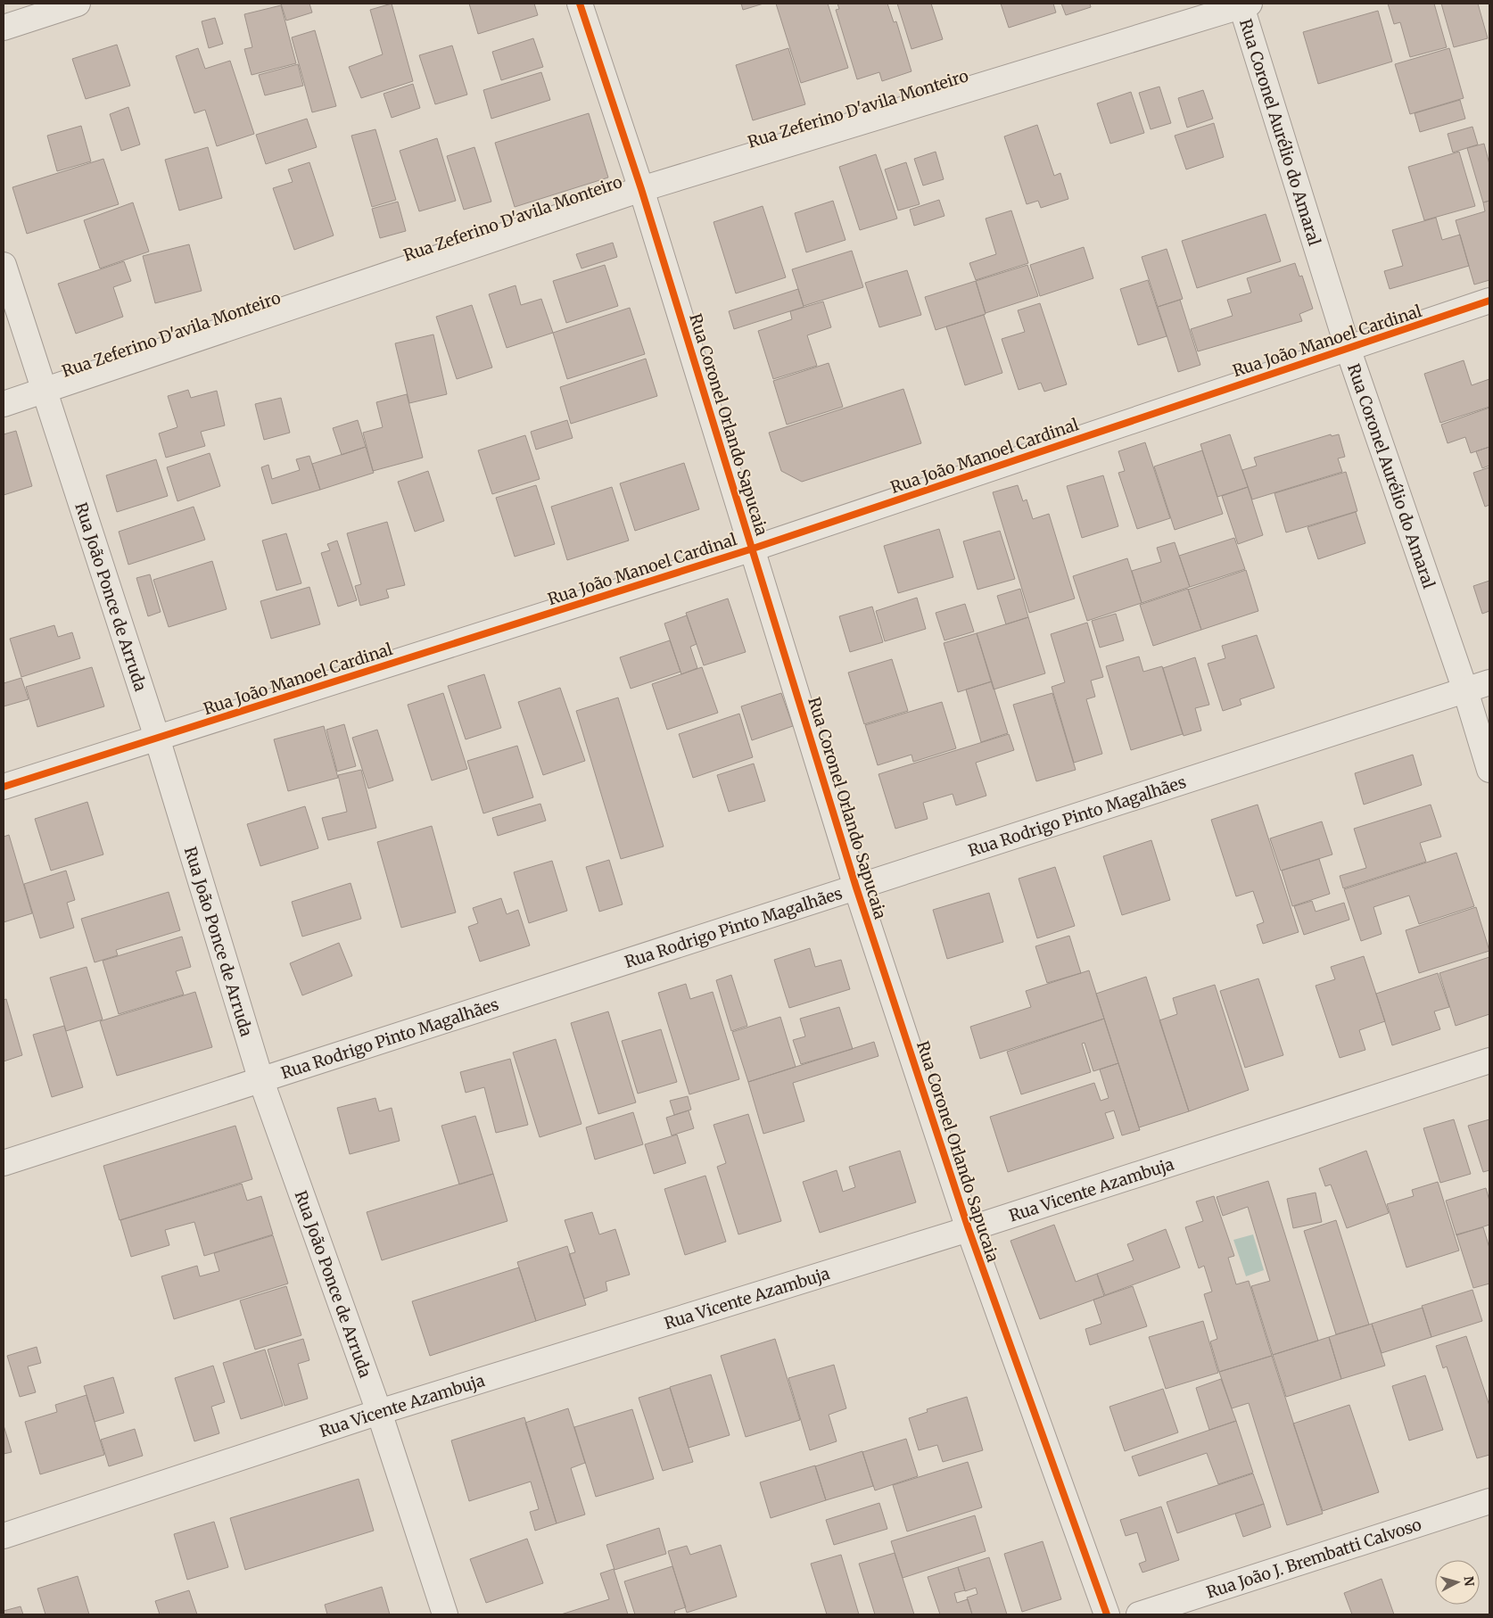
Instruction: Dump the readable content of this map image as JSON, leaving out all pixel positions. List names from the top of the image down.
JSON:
{
  "streets": {
    "street": [
      "Rua Zeferino D'avila Monteiro",
      "Rua Coronel Aurélio do Amaral",
      "Rua João Manoel Cardinal",
      "Rua Coronel Orlando Sapucaia",
      "Rua João Ponce de Arruda",
      "Rua Rodrigo Pinto Magalhães",
      "Rua Vicente Azambuja",
      "Rua João J. Brembatti Calvoso"
    ]
  },
  "crossings": [
    ["Rua Zeferino D'avila Monteiro", "Rua Coronel Aurélio do Amaral"],
    ["Rua Zeferino D'avila Monteiro", "Rua Coronel Orlando Sapucaia"],
    ["Rua Zeferino D'avila Monteiro", "Rua João Ponce de Arruda"],
    ["Rua Coronel Aurélio do Amaral", "Rua João Manoel Cardinal"],
    ["Rua Coronel Aurélio do Amaral", "Rua Rodrigo Pinto Magalhães"],
    ["Rua João Manoel Cardinal", "Rua Coronel Orlando Sapucaia"],
    ["Rua João Manoel Cardinal", "Rua João Ponce de Arruda"],
    ["Rua Coronel Orlando Sapucaia", "Rua Rodrigo Pinto Magalhães"],
    ["Rua Coronel Orlando Sapucaia", "Rua Vicente Azambuja"],
    ["Rua João Ponce de Arruda", "Rua Rodrigo Pinto Magalhães"],
    ["Rua João Ponce de Arruda", "Rua Vicente Azambuja"]
  ],
  "north": "right"
}
